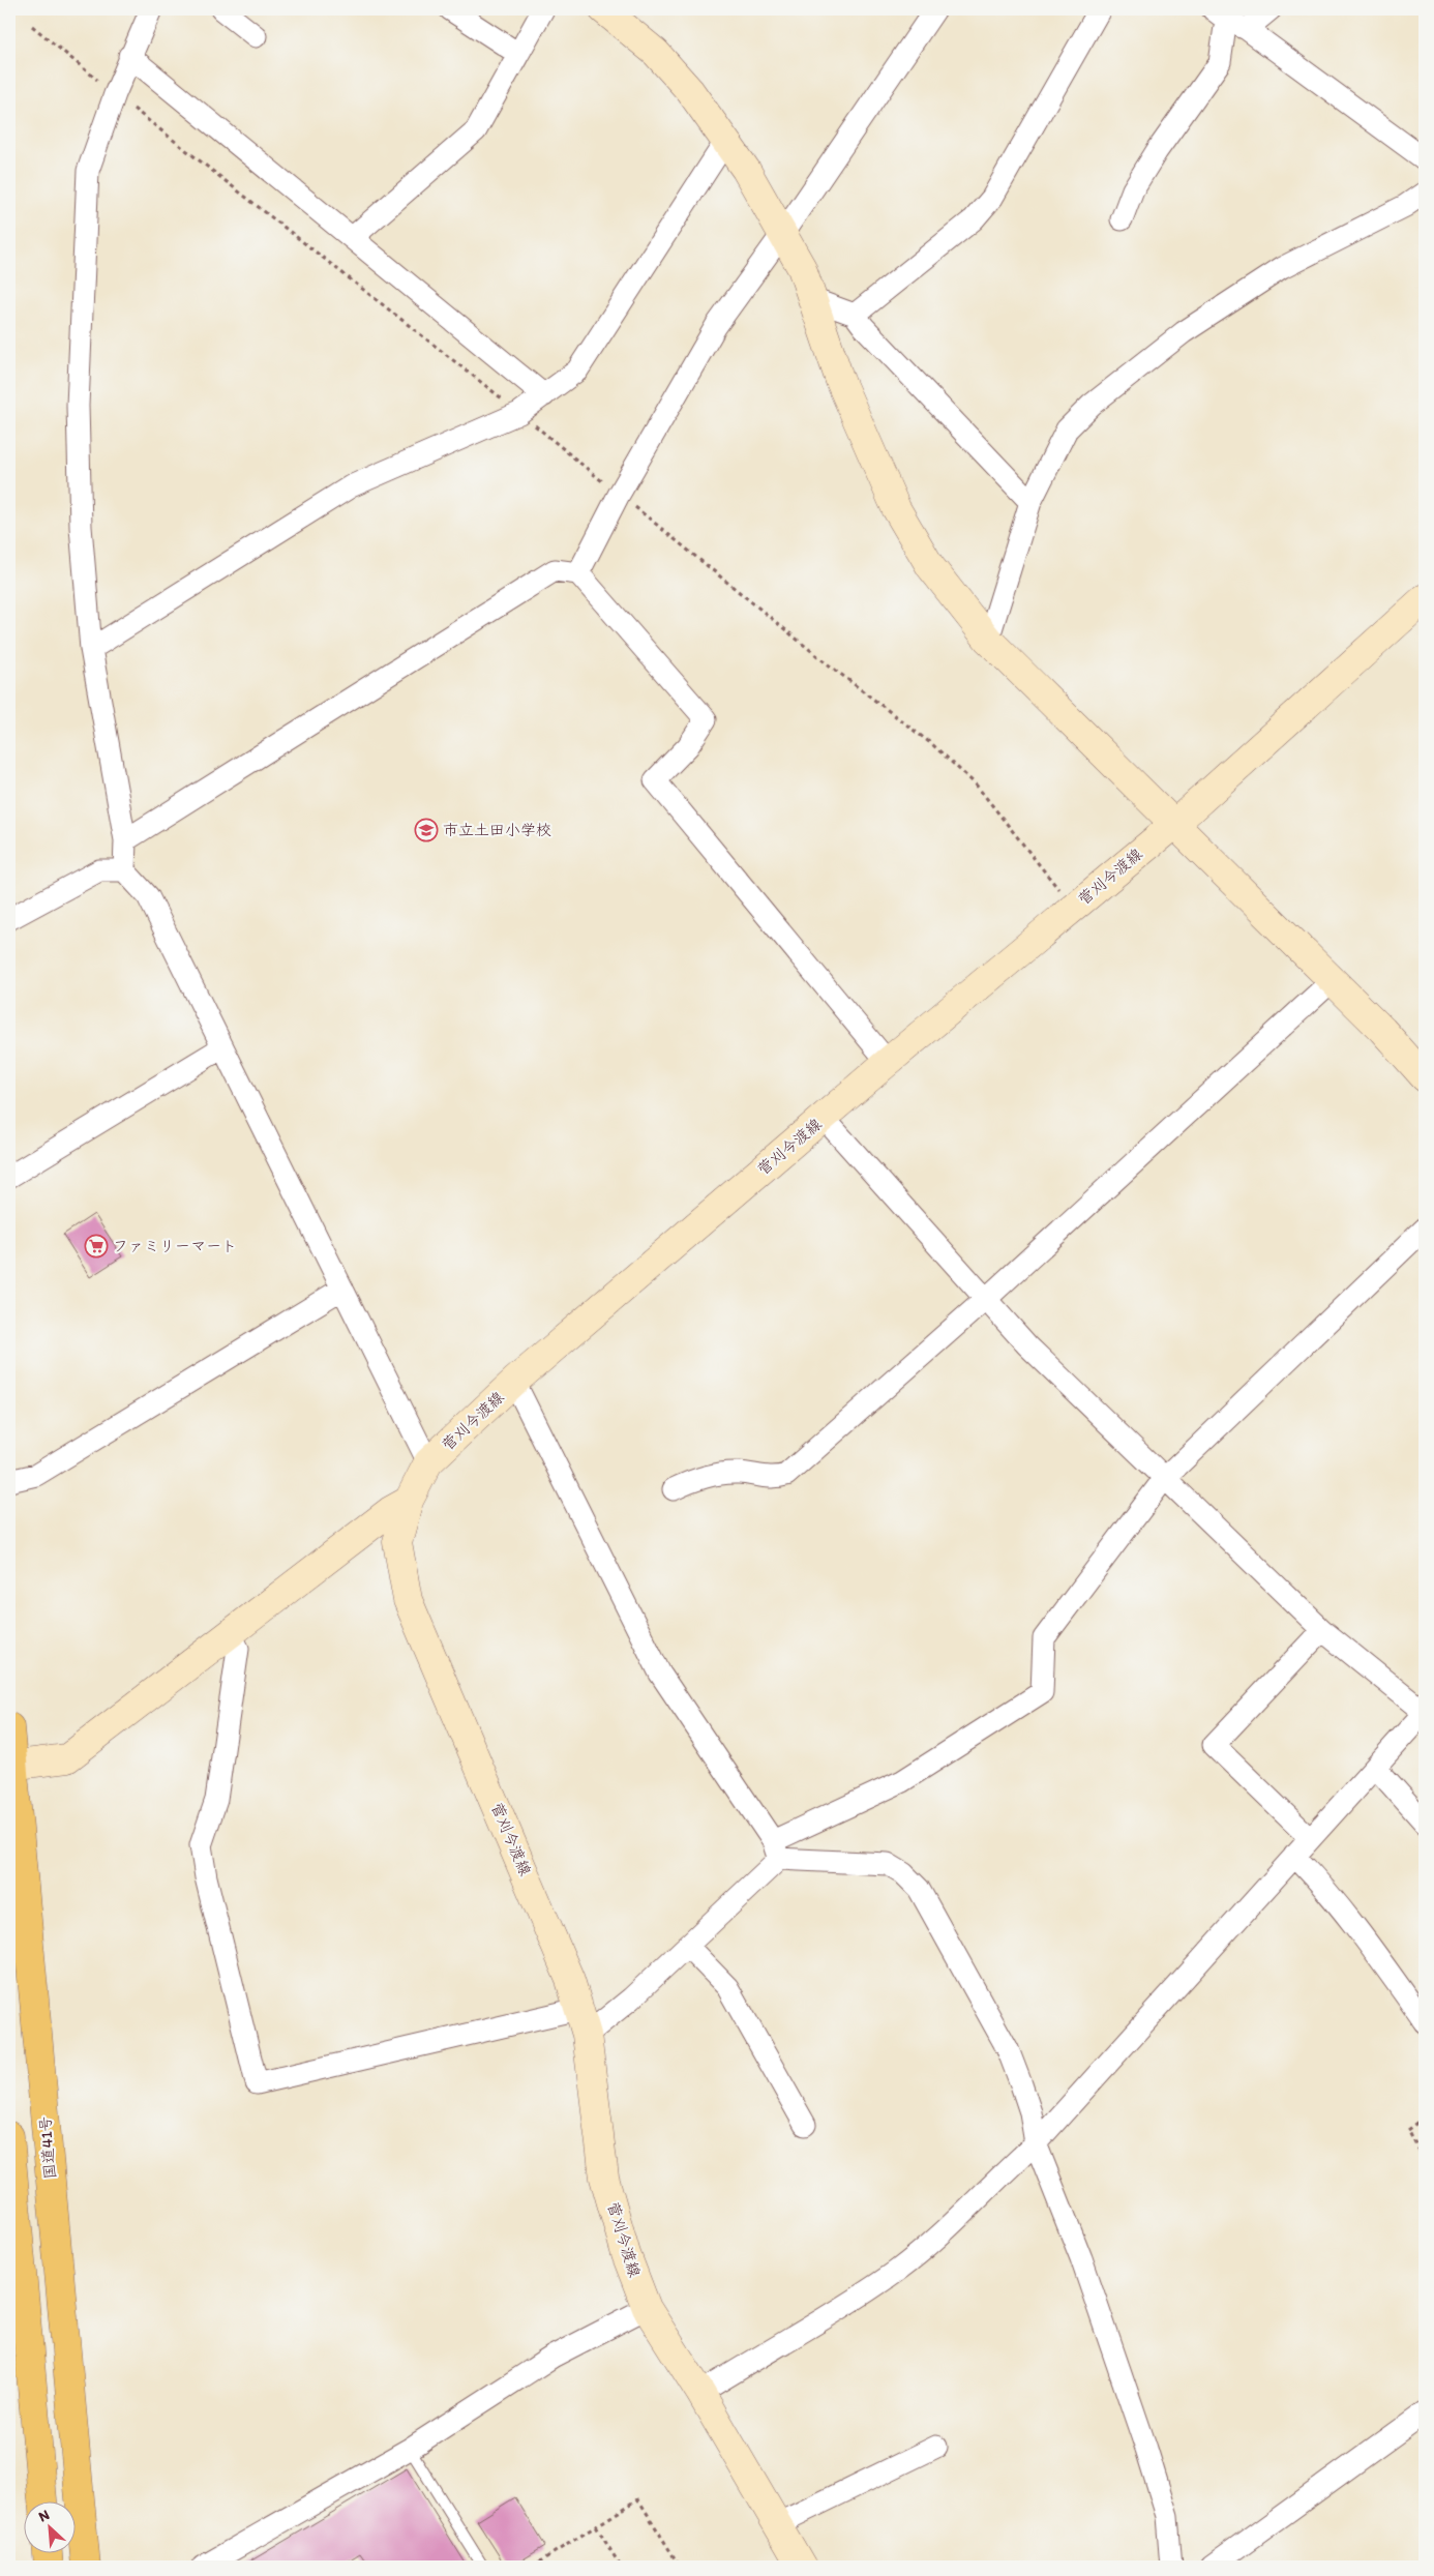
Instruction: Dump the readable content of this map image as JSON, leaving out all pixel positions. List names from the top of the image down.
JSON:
{
  "streets": {
    "highway": ["国道41号"],
    "main road": ["菅刈今渡線"]
  },
  "places": {
    "school or university": ["市立土田小学校"],
    "supermarket": ["ファミリーマート"]
  },
  "north": "top left"
}
